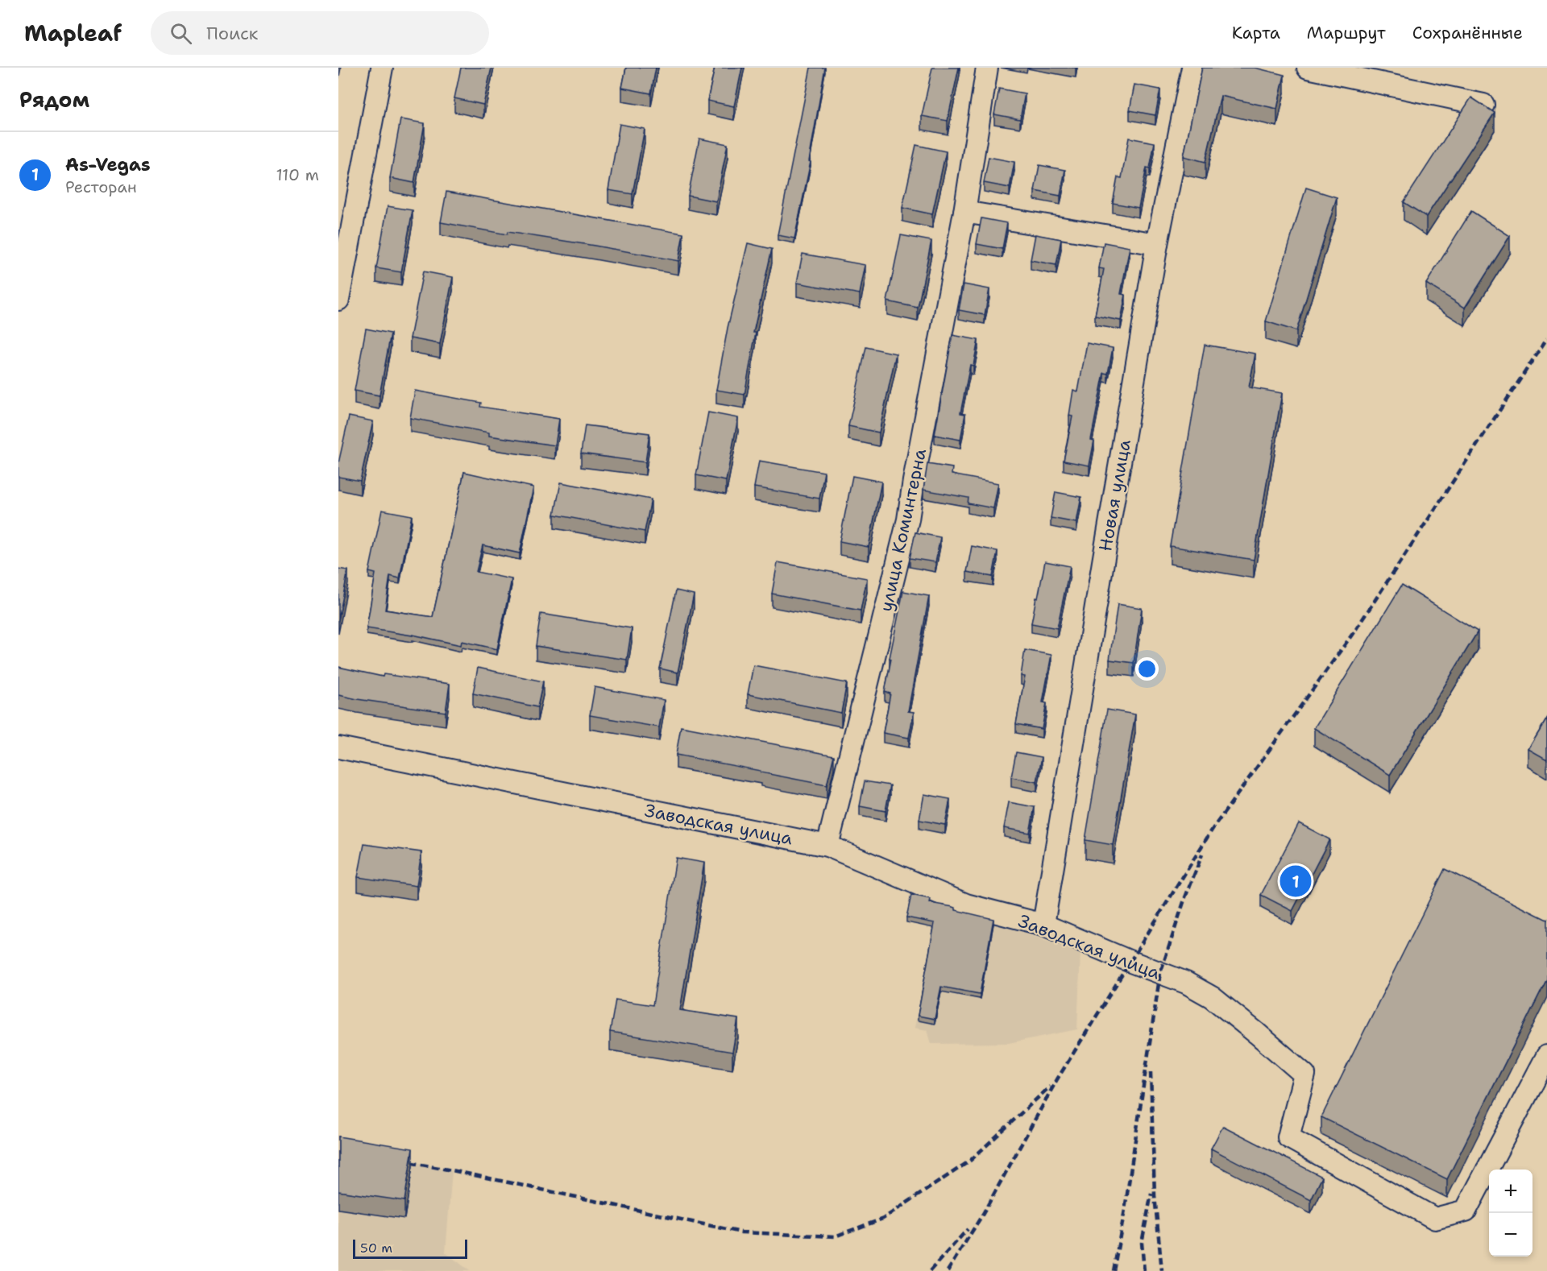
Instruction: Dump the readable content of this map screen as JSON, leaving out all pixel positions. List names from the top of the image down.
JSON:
{
  "streets": {
    "street": ["Новая улица", "улица Коминтерна", "Заводская улица"]
  },
  "crossings": [
    ["Новая улица", "Заводская улица"],
    ["улица Коминтерна", "Заводская улица"]
  ],
  "scale_bar": "50 m",
  "page": {
    "header": "Mapleaf",
    "search": "Поиск",
    "nav": ["Карта", "Маршрут", "Сохранённые"],
    "heading": "Рядом",
    "list": [
      {
        "mark": "1",
        "name": "As-Vegas",
        "note": "Ресторан",
        "value": "110 m"
      }
    ],
    "pins": "1",
    "map_buttons": ["+", "−"],
    "scale": "50 m"
  }
}
